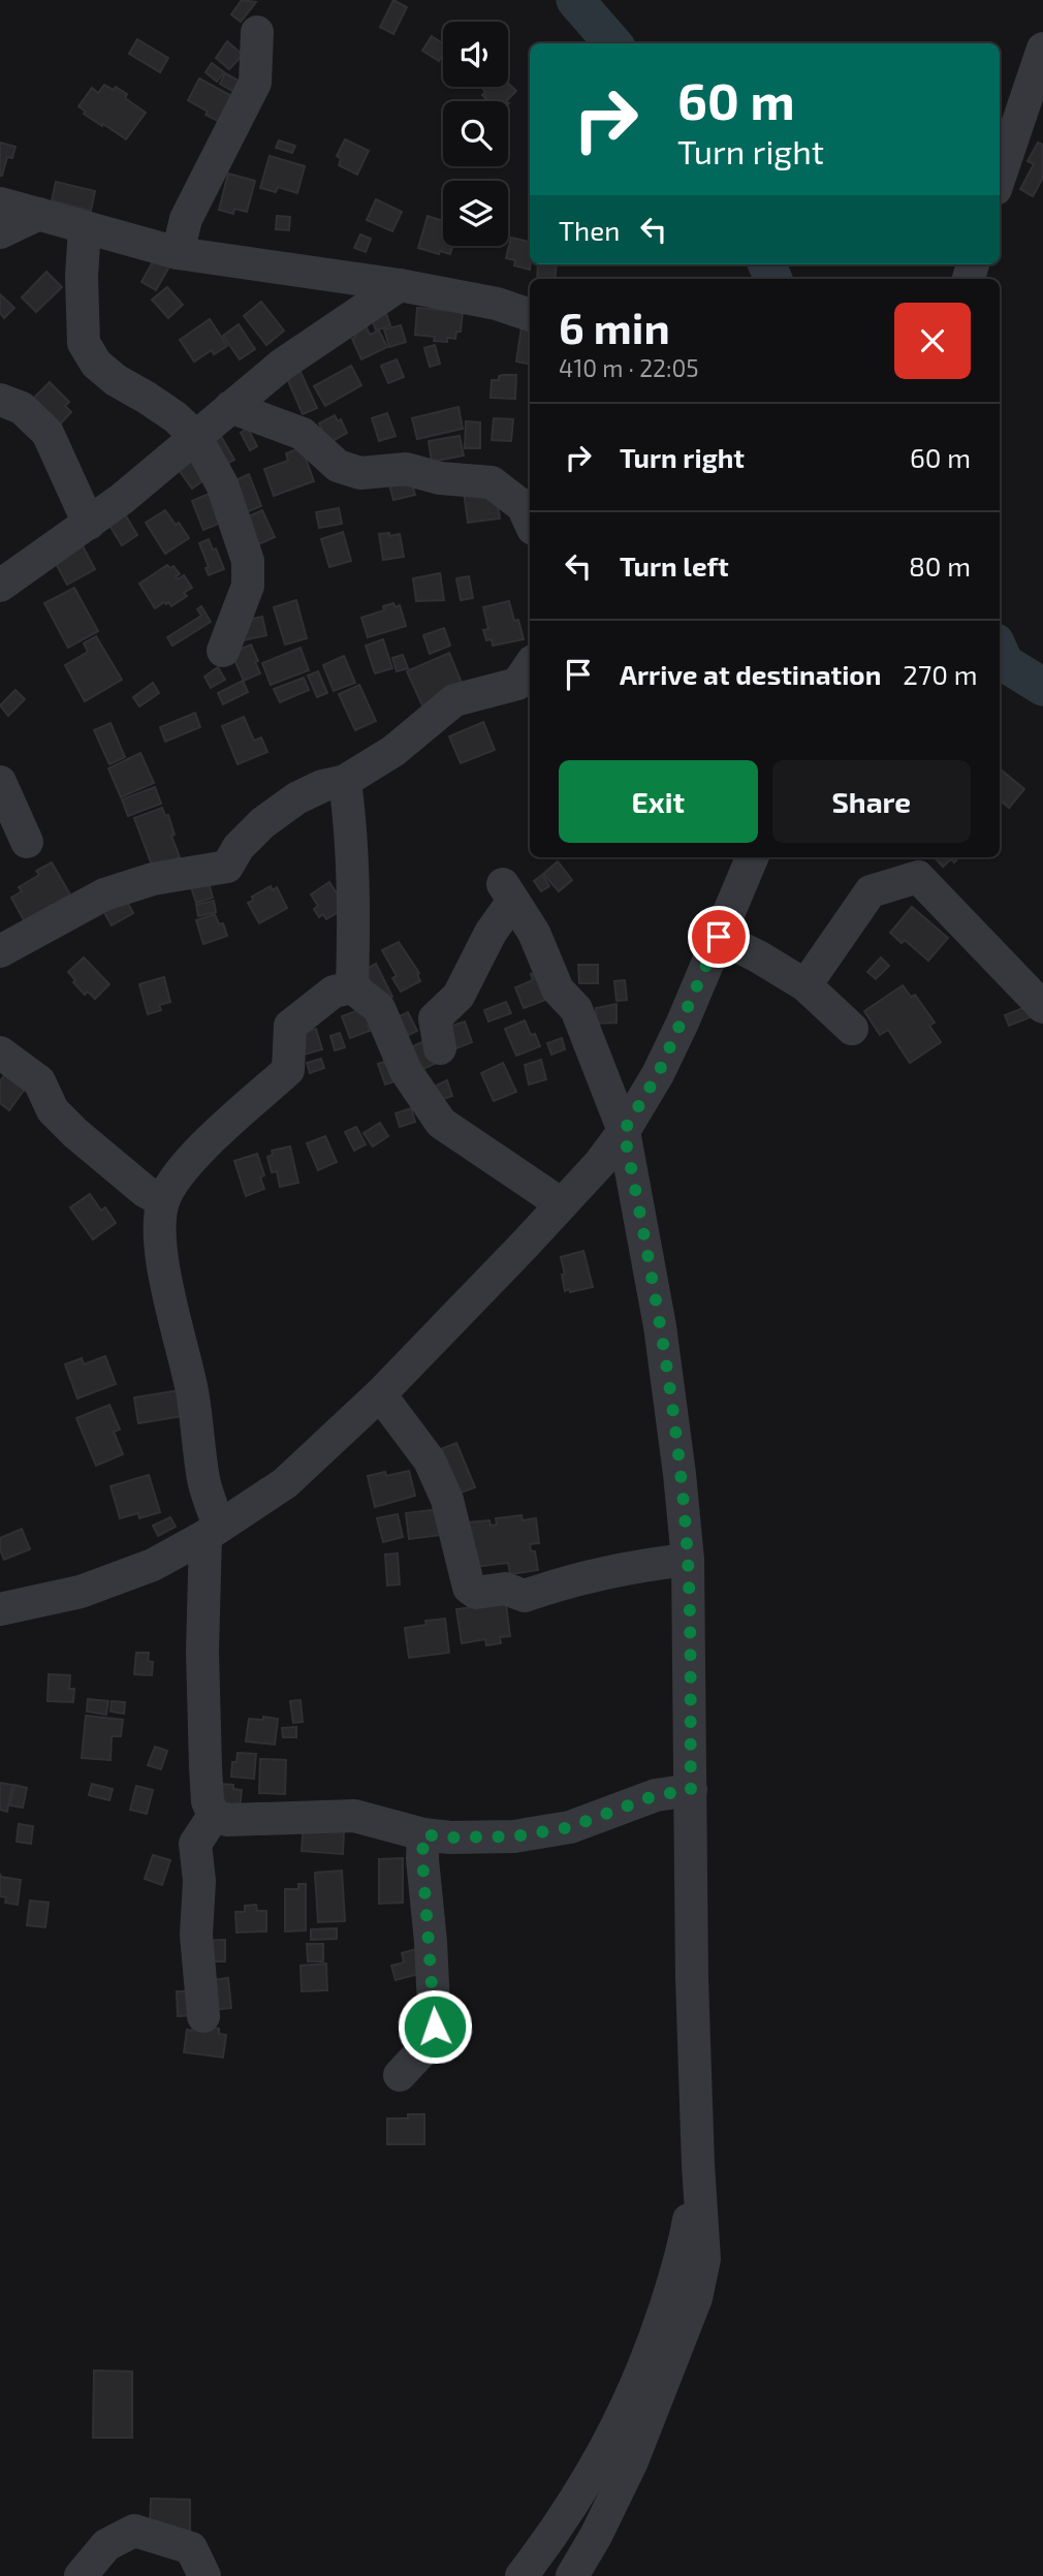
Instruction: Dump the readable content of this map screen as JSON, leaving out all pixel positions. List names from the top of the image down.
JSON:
{
  "page": {
    "turn": ["60 m", "Turn right"],
    "then": "Then",
    "heading": ["6 min", "410 m · 22:05"],
    "list": [
      {
        "name": "Turn right",
        "value": "60 m"
      },
      {
        "name": "Turn left",
        "value": "80 m"
      },
      {
        "name": "Arrive at destination",
        "value": "270 m"
      }
    ],
    "buttons": ["Exit", "Share"]
  }
}
